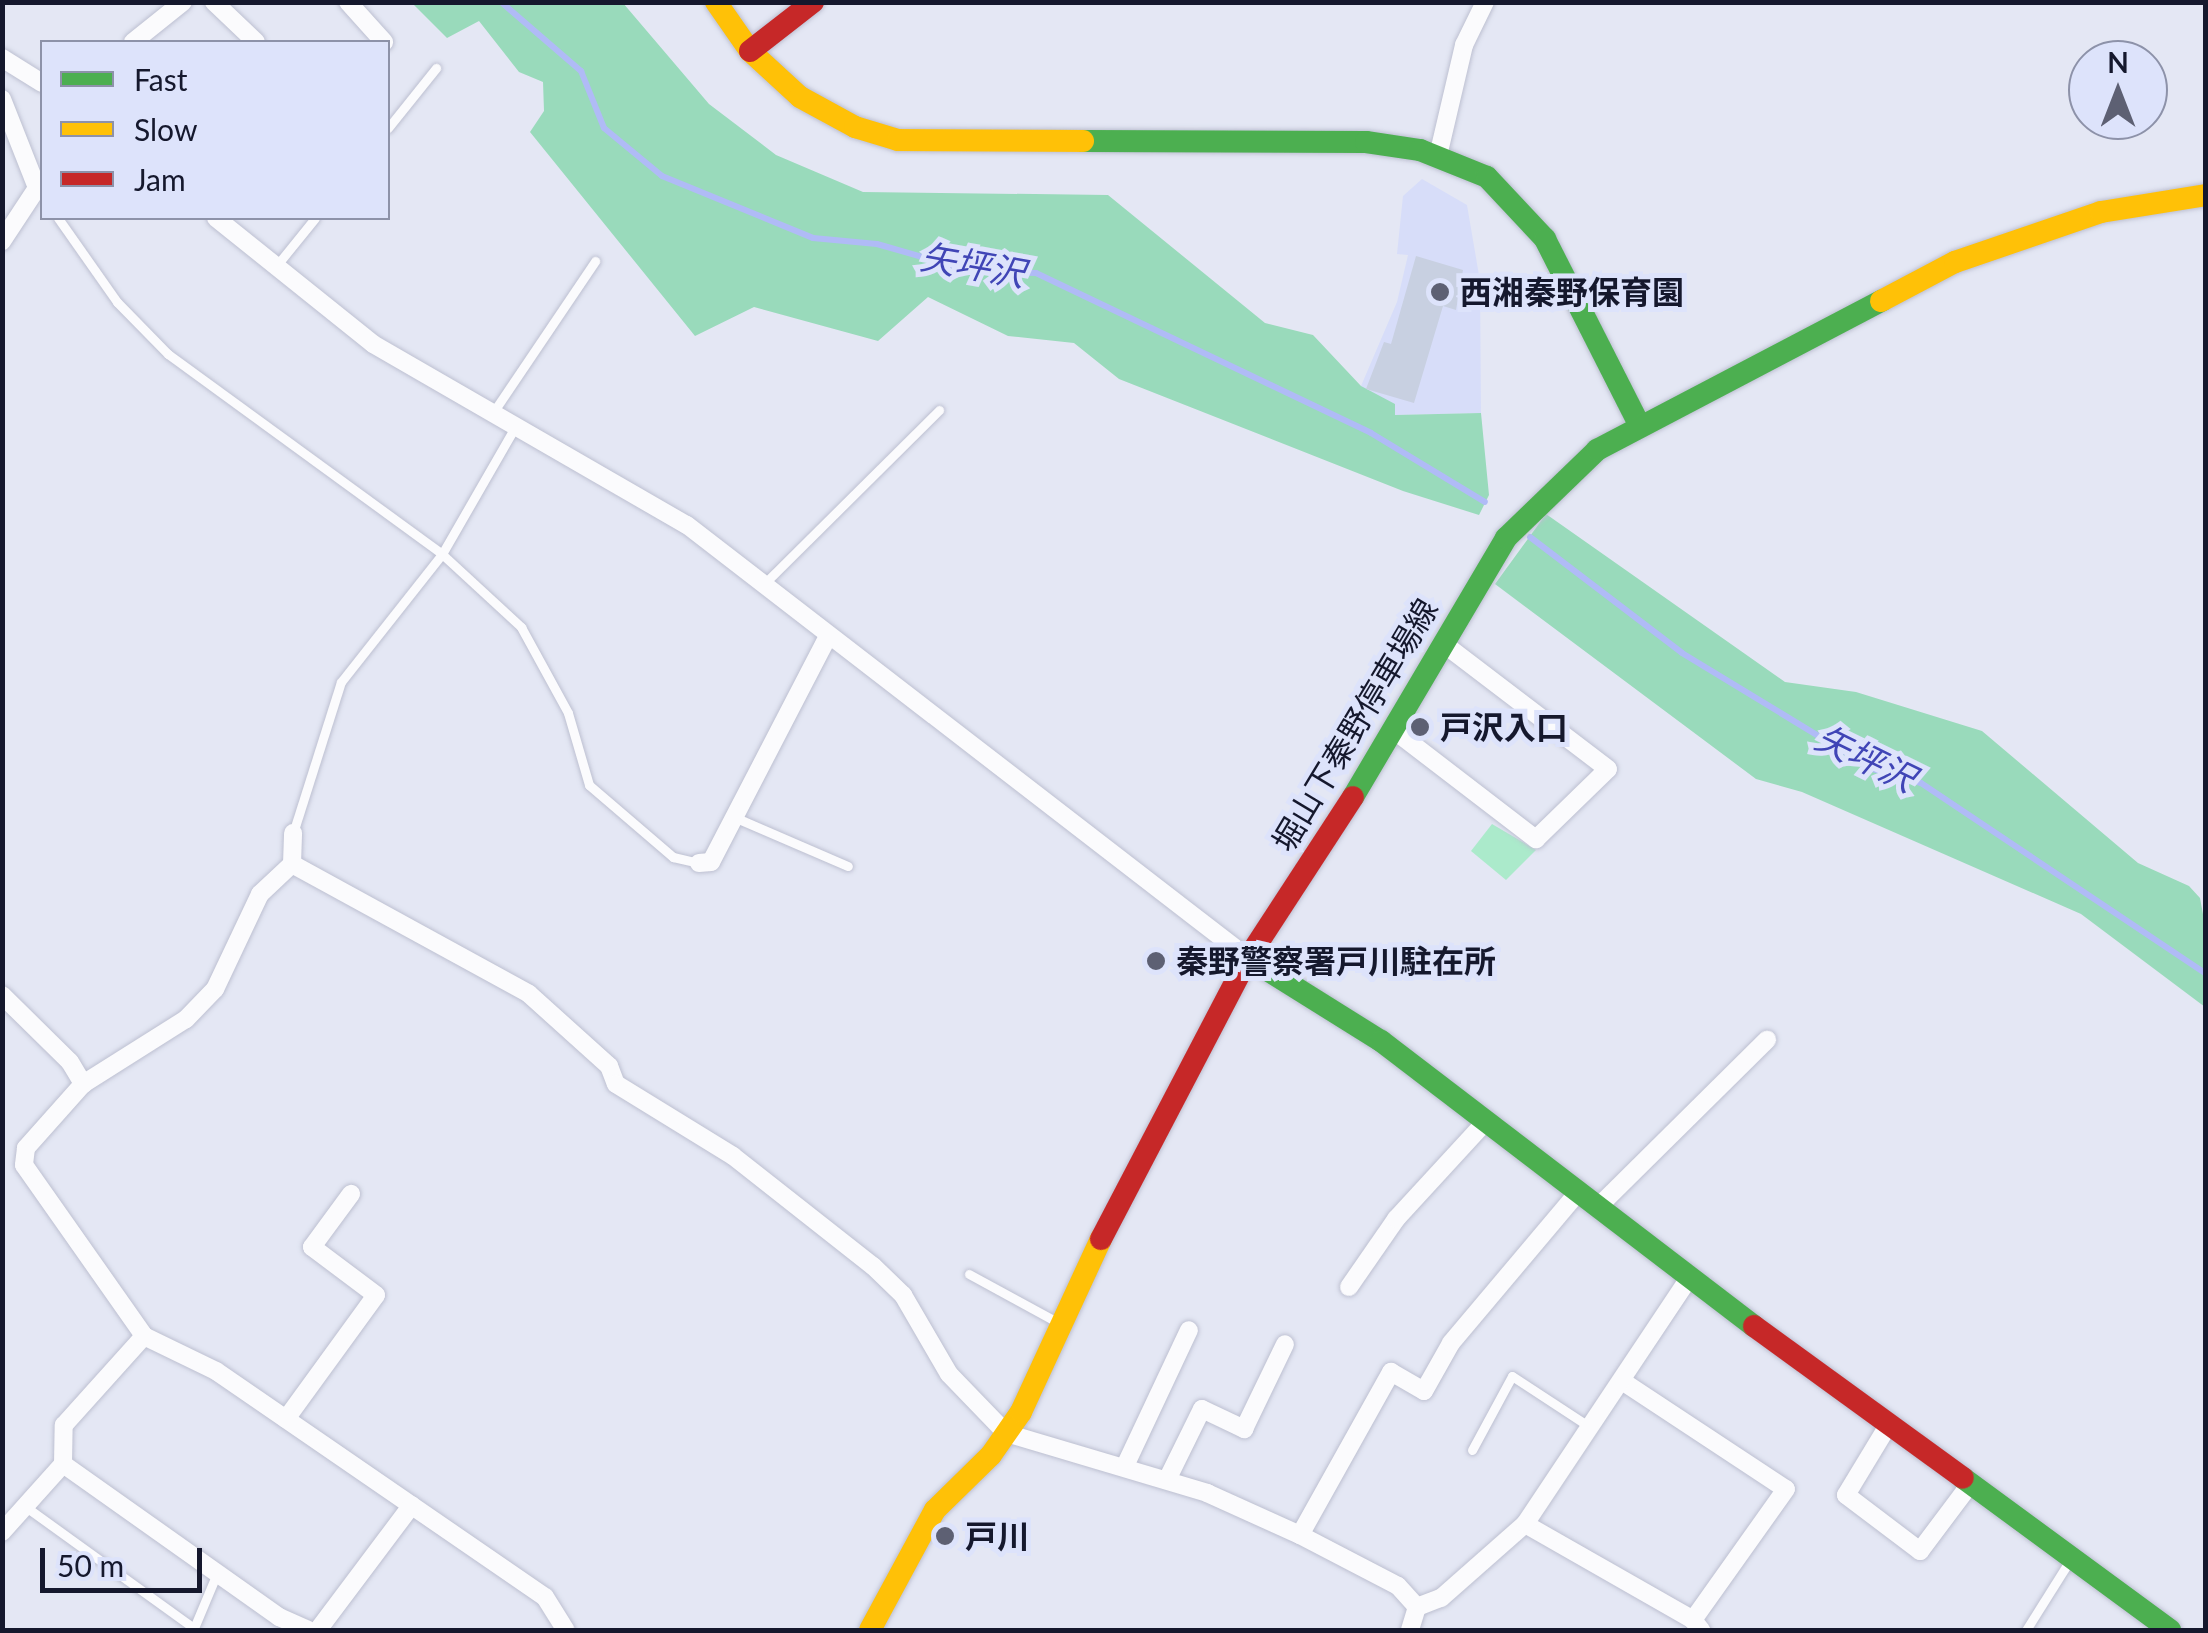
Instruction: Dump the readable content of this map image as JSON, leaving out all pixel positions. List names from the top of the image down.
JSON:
{
  "streets": {
    "main road": ["堀山下秦野停車場線"]
  },
  "water": ["矢坪沢"],
  "places": [
    "西湘秦野保育園",
    "戸沢入口",
    "秦野警察署戸川駐在所",
    "戸川"
  ],
  "legend": ["Fast", "Slow", "Jam"],
  "scale_bar": "50 m",
  "north": "top"
}
